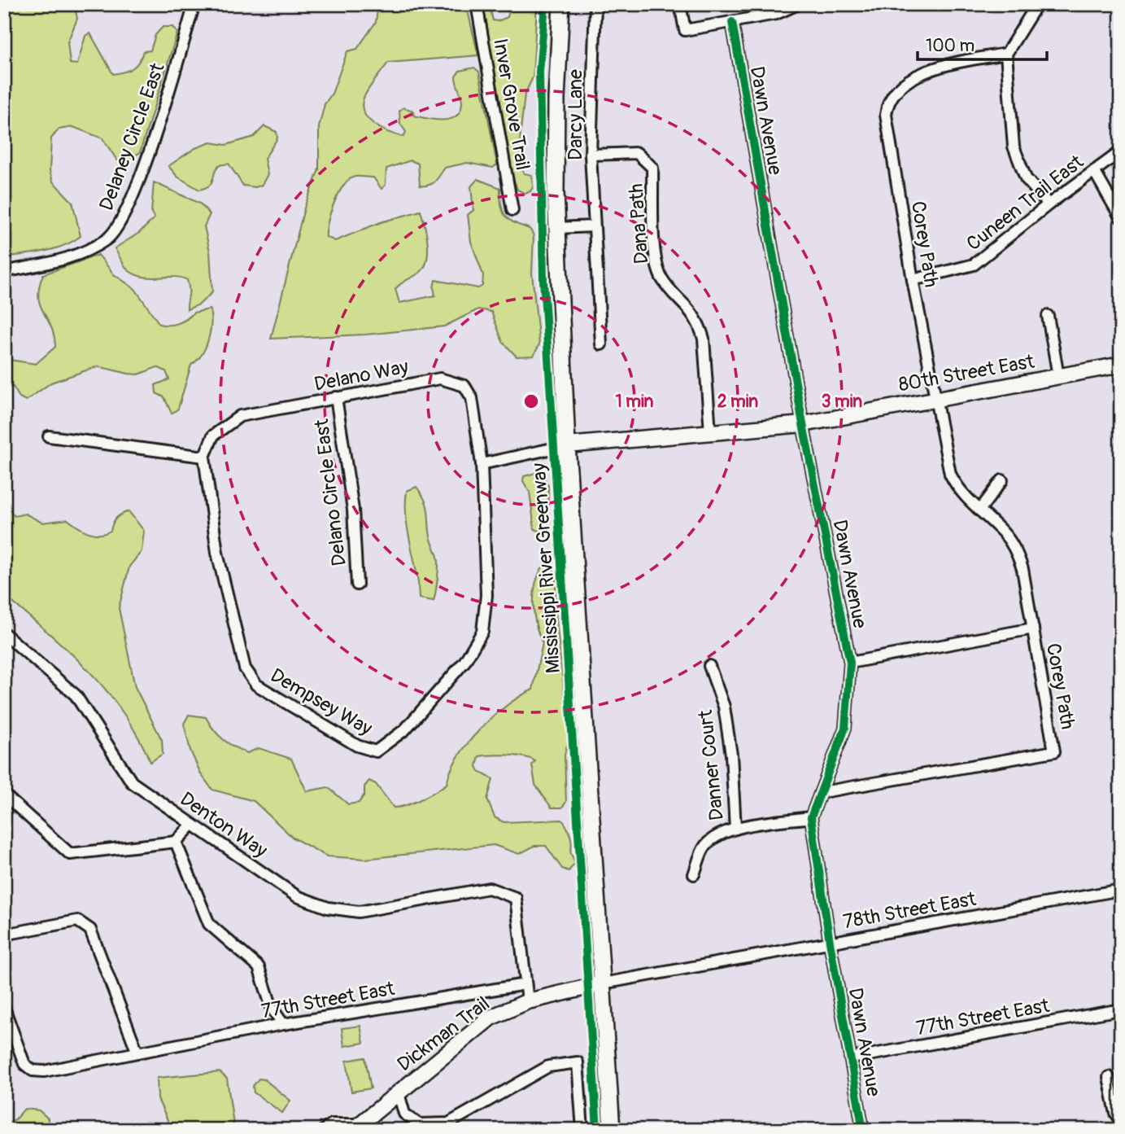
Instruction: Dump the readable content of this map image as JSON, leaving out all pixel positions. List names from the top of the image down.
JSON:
{
  "streets": {
    "street": [
      "Inver Grove Trail",
      "Darcy Lane",
      "Dawn Avenue",
      "Delaney Circle East",
      "Cuneen Trail East",
      "Dana Path",
      "Corey Path",
      "80th Street East",
      "Delano Way",
      "Delano Circle East",
      "Dempsey Way",
      "Danner Court",
      "Denton Way",
      "78th Street East",
      "77th Street East",
      "Dickman Trail"
    ],
    "cycle path": ["Mississippi River Greenway"]
  },
  "crossings": [
    ["Darcy Lane", "Dana Path"],
    ["Dawn Avenue", "Corey Path"],
    ["Dawn Avenue", "80th Street East"],
    ["Dawn Avenue", "78th Street East"],
    ["Dawn Avenue", "77th Street East"],
    ["Cuneen Trail East", "Corey Path"],
    ["Dana Path", "80th Street East"],
    ["Corey Path", "80th Street East"],
    ["80th Street East", "Delano Way"],
    ["80th Street East", "Dempsey Way"],
    ["Delano Way", "Delano Circle East"],
    ["Delano Way", "Dempsey Way"],
    ["Denton Way", "77th Street East"],
    ["78th Street East", "Dickman Trail"]
  ],
  "scale_bar": "100 m",
  "rings": ["1 min", "2 min", "3 min"]
}
